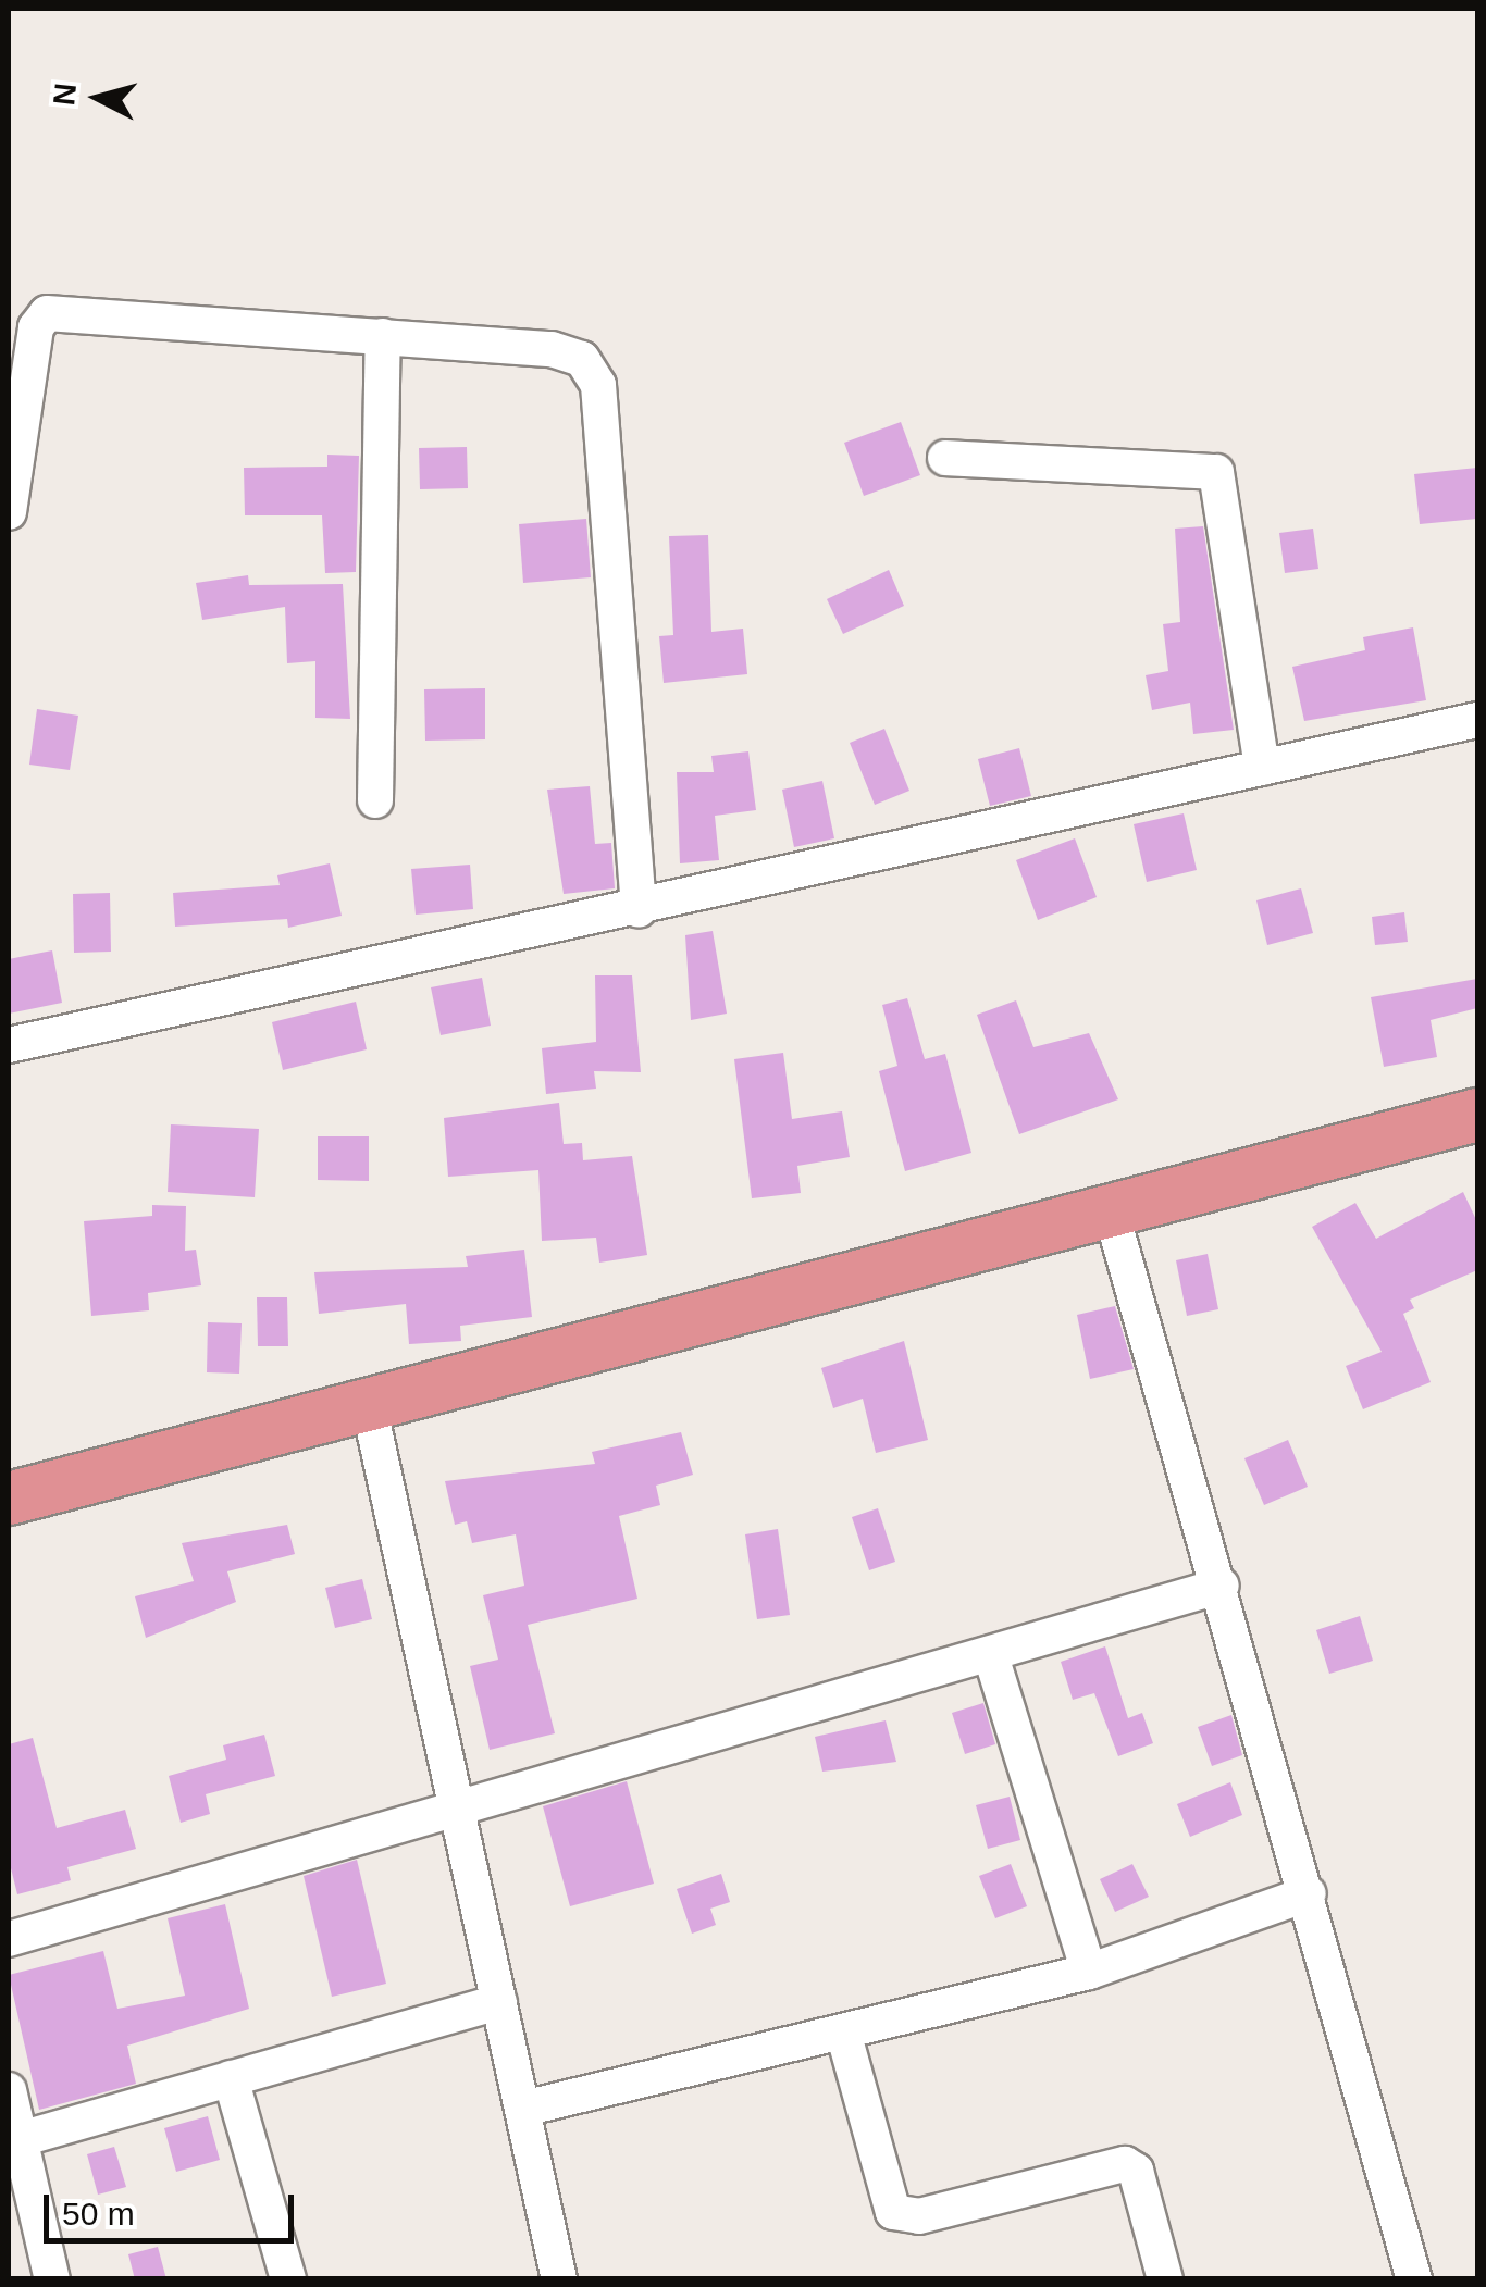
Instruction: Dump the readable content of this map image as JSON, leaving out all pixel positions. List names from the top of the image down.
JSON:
{
  "scale_bar": "50 m",
  "north": "left"
}
